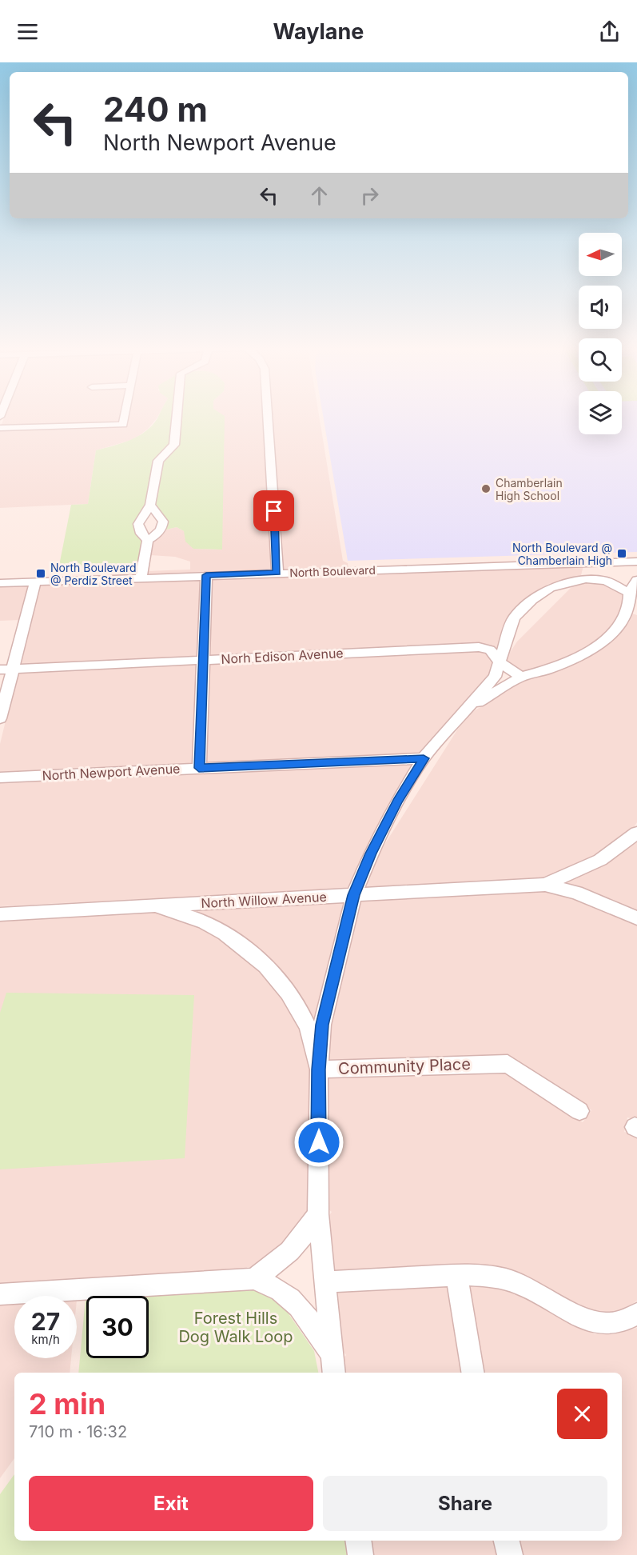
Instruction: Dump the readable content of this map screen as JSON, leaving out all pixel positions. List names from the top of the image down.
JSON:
{
  "streets": {
    "street": [
      "North Boulevard",
      "Norh Edison Avenue",
      "North Newport Avenue",
      "North Willow Avenue",
      "Community Place"
    ]
  },
  "crossings": [
    ["North Willow Avenue", "Community Place"]
  ],
  "parks": ["Forest Hills Dog Walk Loop"],
  "places": {
    "other": ["Chamberlain High School"],
    "transit": ["North Boulevard @ Chamberlain High", "North Boulevard @ Perdiz Street"]
  },
  "north": "left",
  "page": {
    "header": "Waylane",
    "turn": ["240 m", "North Newport Avenue"],
    "speed": "27 km/h",
    "limit": "30",
    "heading": ["2 min", "710 m · 16:32"],
    "buttons": ["Exit", "Share"]
  }
}
